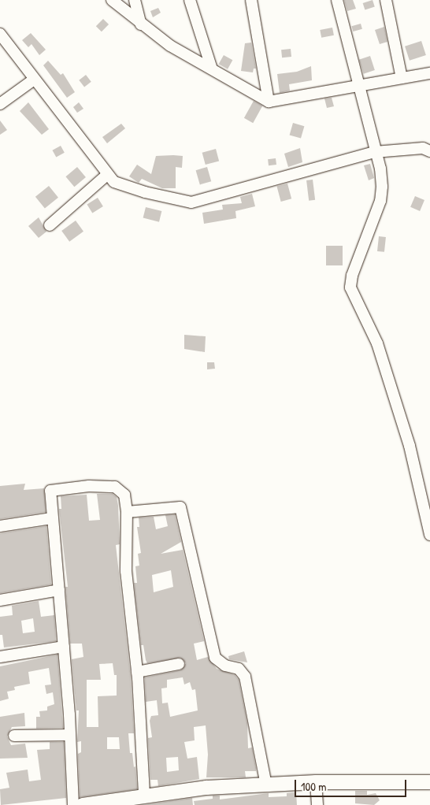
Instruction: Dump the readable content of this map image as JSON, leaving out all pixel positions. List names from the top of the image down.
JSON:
{
  "scale_bar": "100 m"
}
